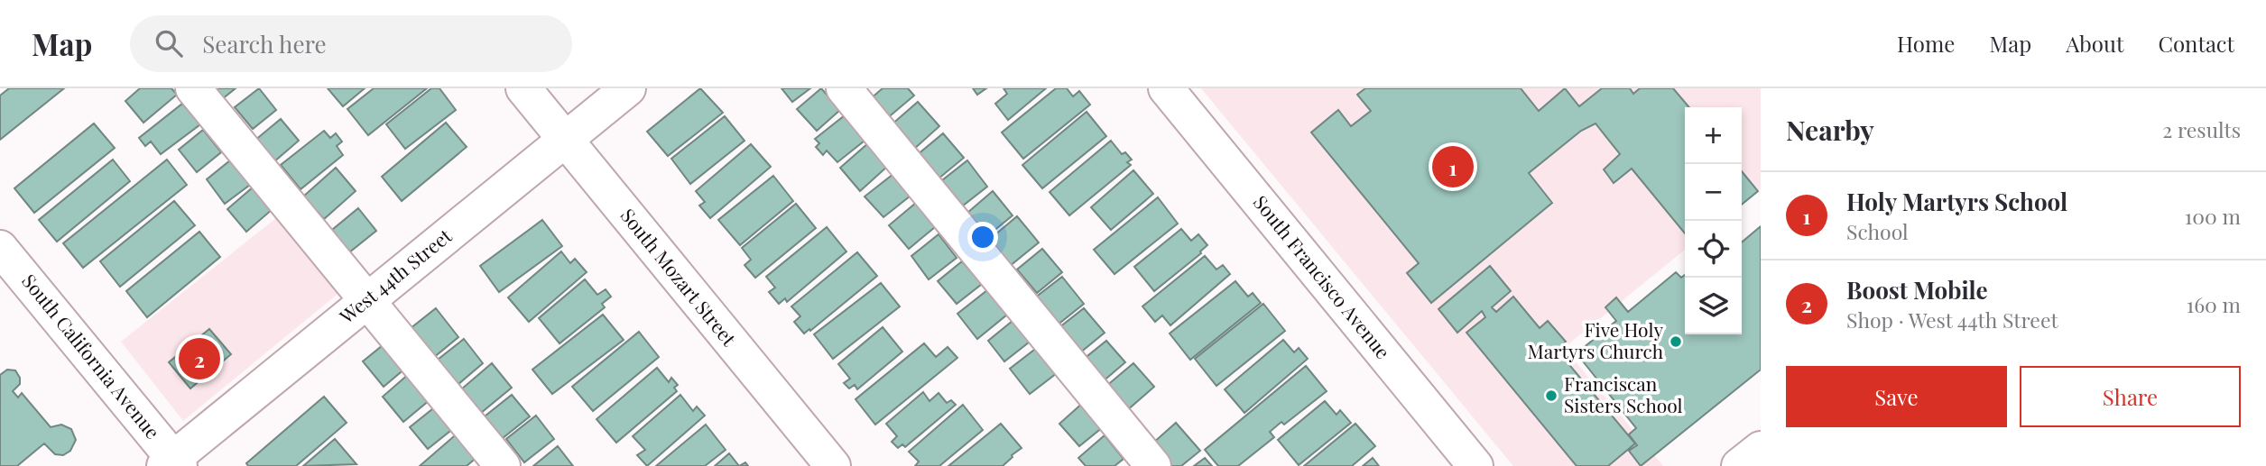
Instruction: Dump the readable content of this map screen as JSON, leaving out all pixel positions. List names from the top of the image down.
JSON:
{
  "streets": {
    "street": [
      "West 44th Street",
      "South Mozart Street",
      "South Francisco Avenue",
      "South California Avenue"
    ]
  },
  "crossings": [
    ["West 44th Street", "South Mozart Street"],
    ["West 44th Street", "South California Avenue"]
  ],
  "places": ["Five Holy Martyrs Church", "Franciscan Sisters School"],
  "page": {
    "header": "Map",
    "search": "Search here",
    "nav": [
      "Home",
      "Map",
      "About",
      "Contact"
    ],
    "heading": ["Nearby", "2 results"],
    "map_buttons": ["+", "−"],
    "pins": ["1", "2"],
    "list": [
      {
        "mark": "1",
        "name": "Holy Martyrs School",
        "note": "School",
        "value": "100 m"
      },
      {
        "mark": "2",
        "name": "Boost Mobile",
        "note": "Shop · West 44th Street",
        "value": "160 m"
      }
    ],
    "buttons": ["Save", "Share"]
  }
}
